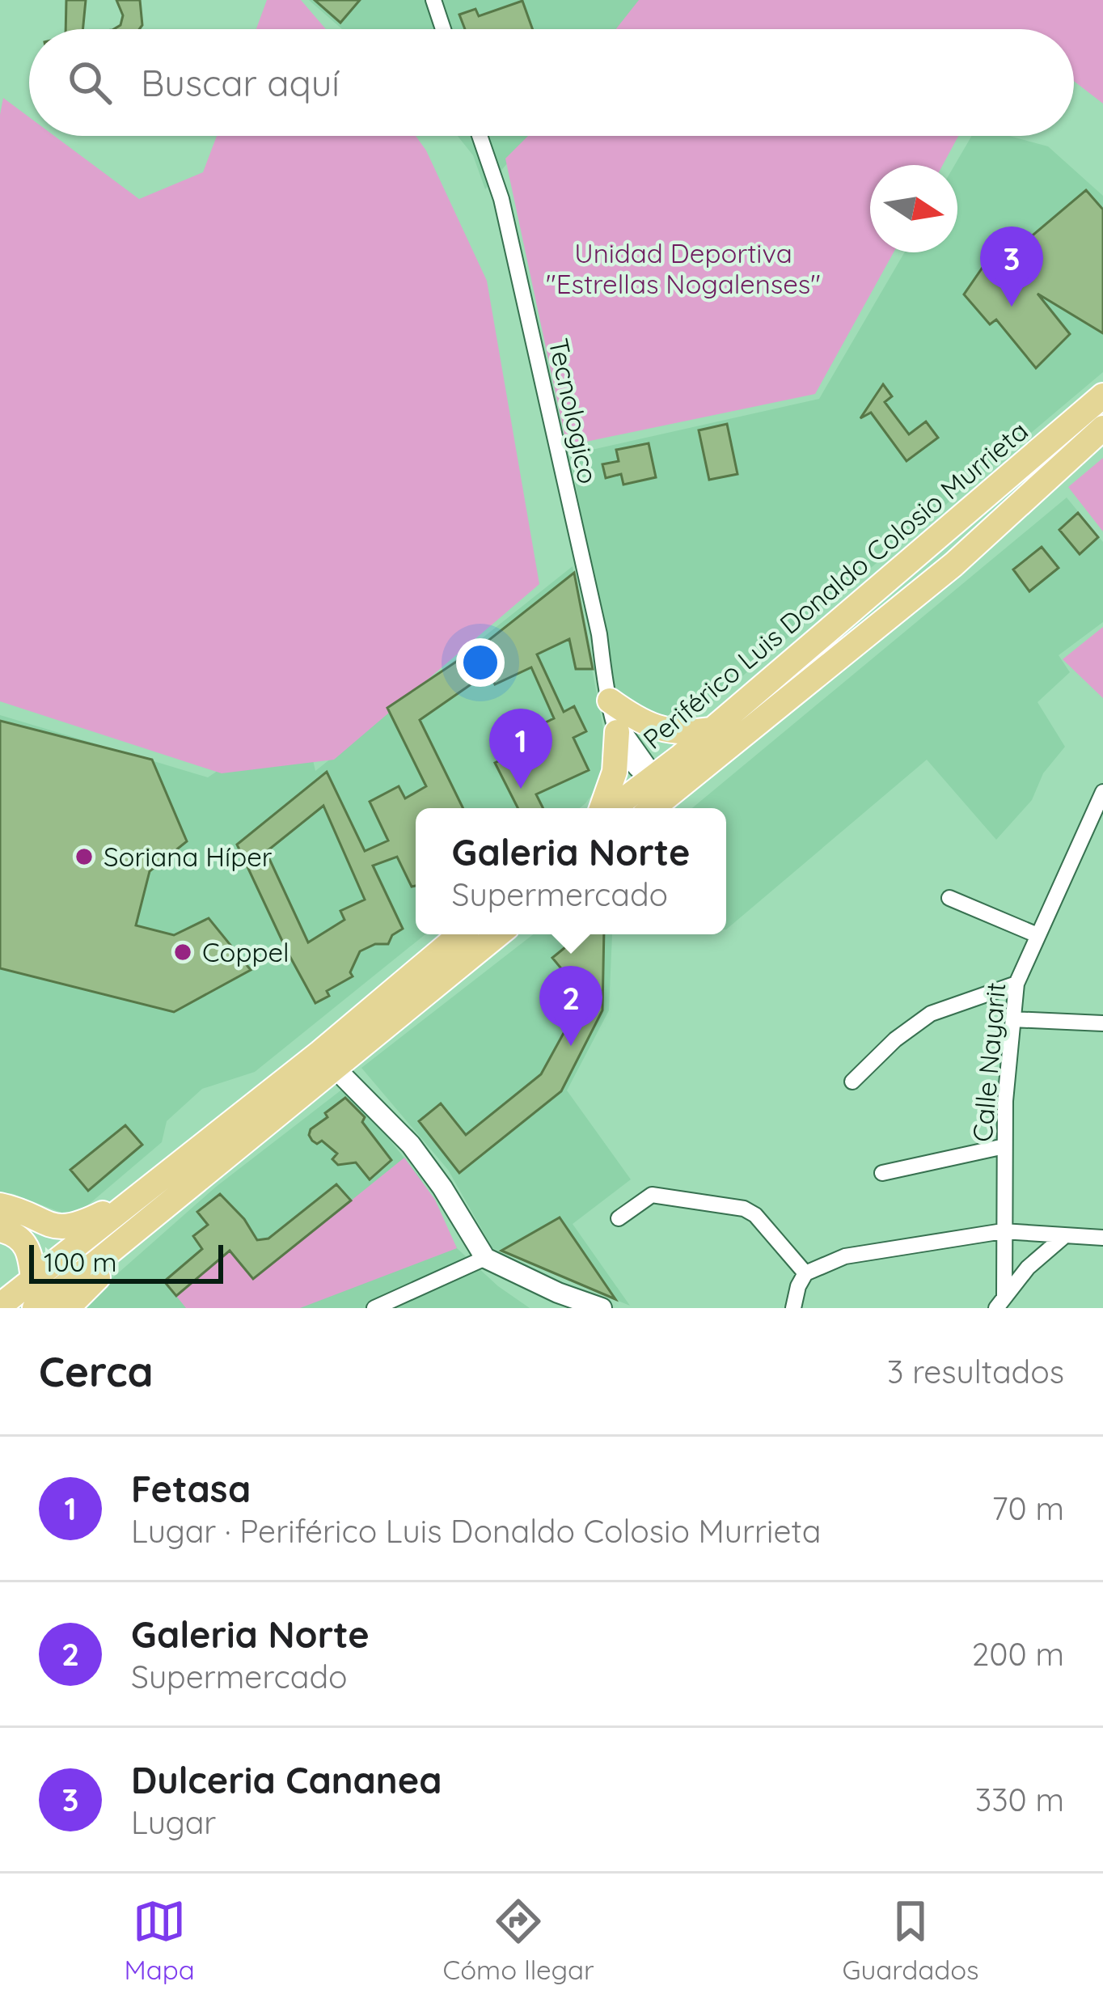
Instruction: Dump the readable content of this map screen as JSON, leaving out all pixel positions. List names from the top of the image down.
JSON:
{
  "streets": {
    "main road": ["Periférico Luis Donaldo Colosio Murrieta"],
    "street": ["Tecnologico", "Calle Nayarit"]
  },
  "crossings": [
    ["Tecnologico", "Periférico Luis Donaldo Colosio Murrieta"]
  ],
  "parks": ["Unidad Deportiva \"Estrellas Nogalenses\""],
  "places": ["Soriana Híper", "Coppel"],
  "scale_bar": "100 m",
  "north": "right",
  "page": {
    "search": "Buscar aquí",
    "pins": ["3", "1", "2"],
    "popup": ["Galeria Norte", "Supermercado"],
    "scale": "100 m",
    "heading": ["Cerca", "3 resultados"],
    "list": [
      {
        "mark": "1",
        "name": "Fetasa",
        "note": "Lugar · Periférico Luis Donaldo Colosio Murrieta",
        "value": "70 m"
      },
      {
        "mark": "2",
        "name": "Galeria Norte",
        "note": "Supermercado",
        "value": "200 m"
      },
      {
        "mark": "3",
        "name": "Dulceria Cananea",
        "note": "Lugar",
        "value": "330 m"
      }
    ],
    "nav": ["Mapa", "Cómo llegar", "Guardados"]
  }
}
